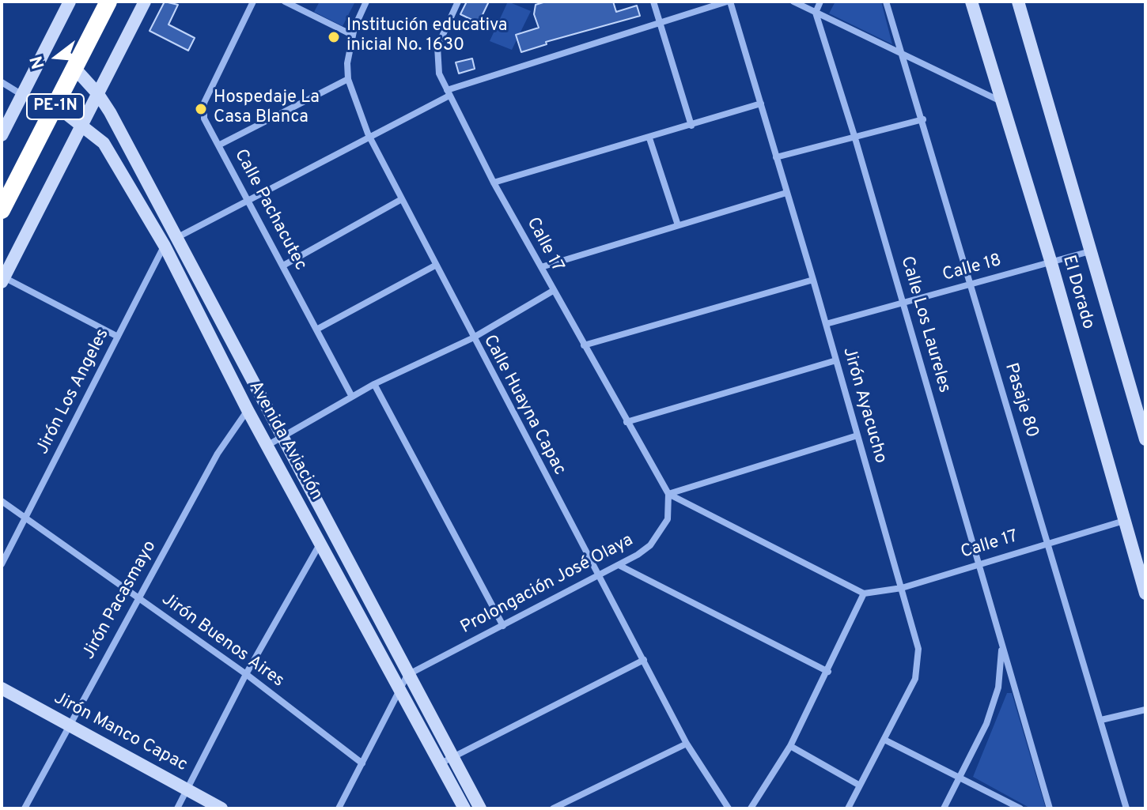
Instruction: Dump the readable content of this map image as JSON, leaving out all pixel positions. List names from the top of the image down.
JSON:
{
  "streets": {
    "highway": ["PE-1N"],
    "main road": ["El Dorado", "Avenida Aviación", "Jirón Manco Capac"],
    "street": [
      "Calle Pachacutec",
      "Calle 17",
      "Calle 18",
      "Calle Los Laureles",
      "Jirón Los Angeles",
      "Pasaje 80",
      "Calle Huayna Capac",
      "Jirón Ayacucho",
      "Prolongación José Olaya",
      "Jirón Pacasmayo",
      "Jirón Buenos Aires"
    ]
  },
  "crossings": [
    ["PE-1N", "Avenida Aviación"],
    ["Calle Pachacutec", "Jirón Los Angeles"],
    ["Calle 17", "El Dorado"],
    ["Calle 17", "Calle Los Laureles"],
    ["Calle 17", "Jirón Los Angeles"],
    ["Calle 17", "Pasaje 80"],
    ["Calle 17", "Jirón Ayacucho"],
    ["Calle 17", "Prolongación José Olaya"],
    ["Calle 18", "El Dorado"],
    ["Calle 18", "Calle Los Laureles"],
    ["Calle 18", "Pasaje 80"],
    ["Calle 18", "Jirón Ayacucho"],
    ["Jirón Los Angeles", "Calle Huayna Capac"],
    ["Jirón Los Angeles", "Jirón Ayacucho"],
    ["Jirón Los Angeles", "Avenida Aviación"],
    ["Jirón Los Angeles", "Jirón Buenos Aires"],
    ["Calle Huayna Capac", "Prolongación José Olaya"],
    ["Avenida Aviación", "Prolongación José Olaya"],
    ["Avenida Aviación", "Jirón Pacasmayo"],
    ["Jirón Pacasmayo", "Jirón Buenos Aires"],
    ["Jirón Pacasmayo", "Jirón Manco Capac"]
  ],
  "places": ["Institución educativa inicial No. 1630", "Hospedaje La Casa Blanca"],
  "north": "left"
}
